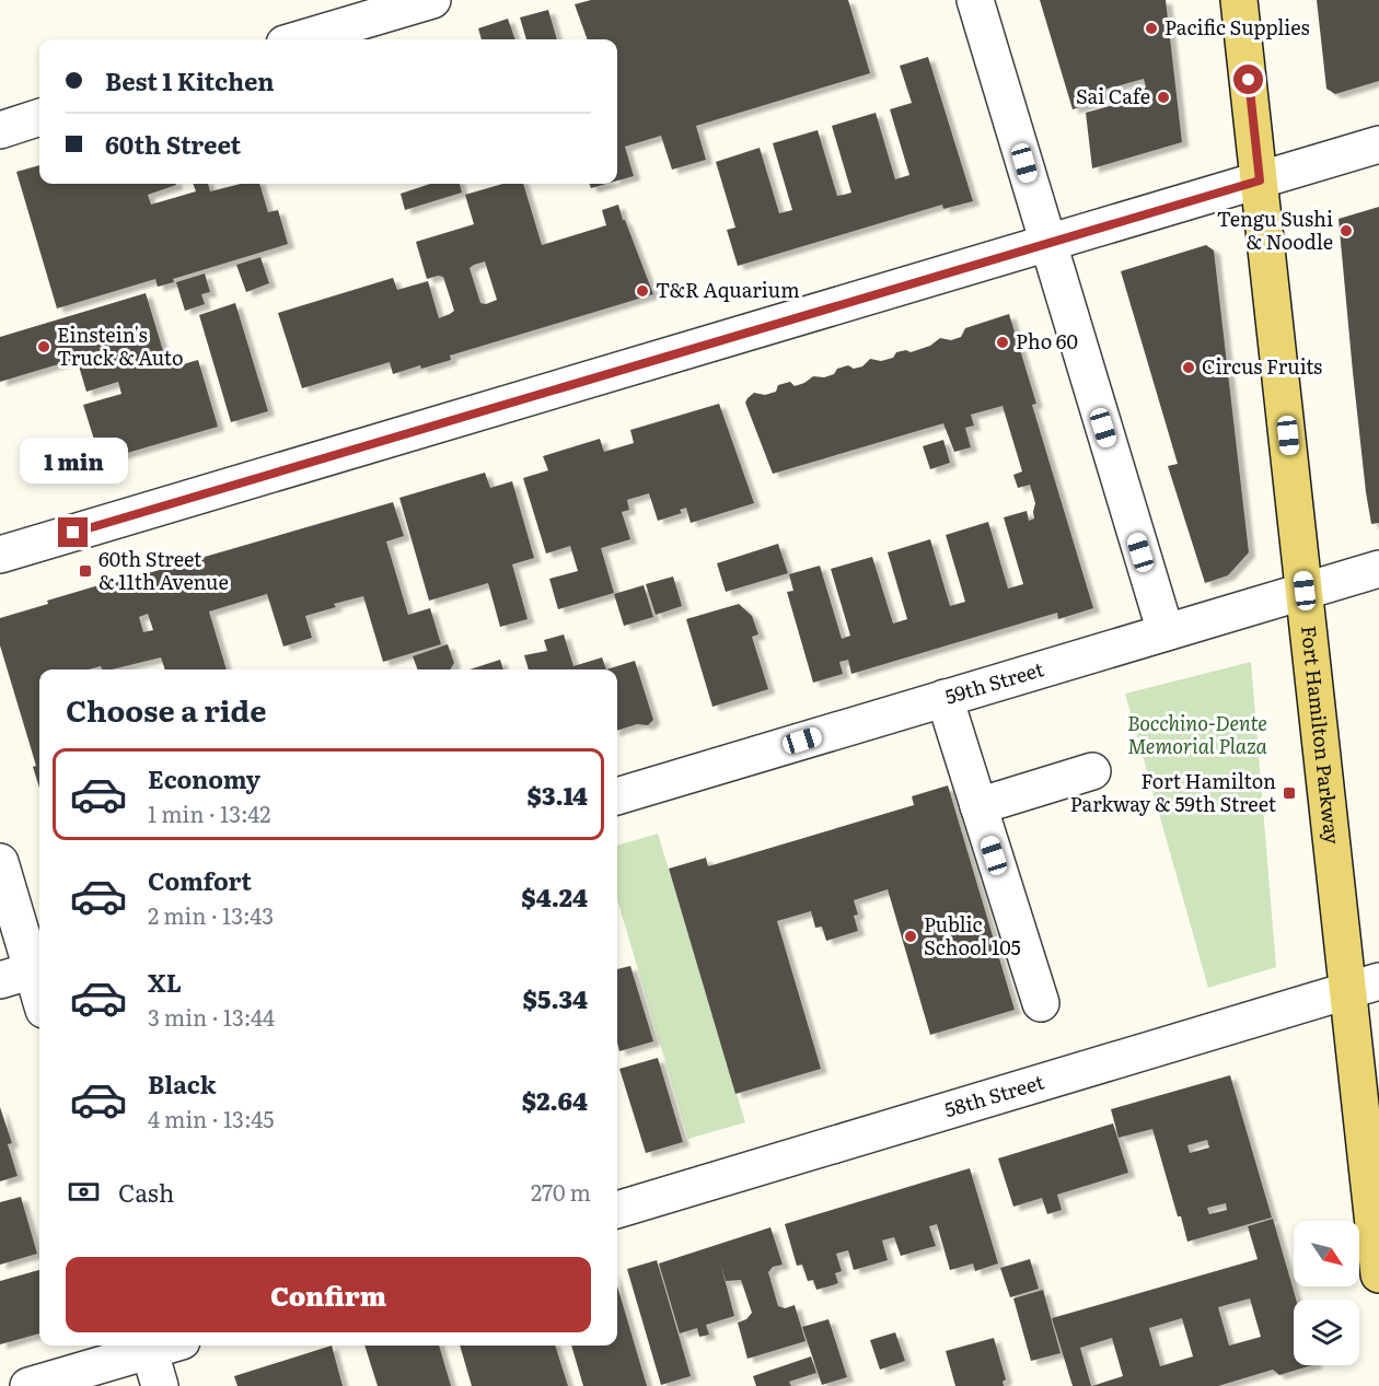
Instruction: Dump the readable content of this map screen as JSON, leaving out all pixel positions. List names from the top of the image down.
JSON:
{
  "streets": {
    "main road": ["Fort Hamilton Parkway"],
    "street": ["59th Street", "58th Street"]
  },
  "crossings": [
    ["59th Street", "Fort Hamilton Parkway"],
    ["Fort Hamilton Parkway", "58th Street"]
  ],
  "parks": ["Bocchino-Dente Memorial Plaza"],
  "places": {
    "other": [
      "Pacific Supplies",
      "Sai Cafe",
      "Tengu Sushi & Noodle",
      "T&R Aquarium",
      "Pho 60",
      "Einstein's Truck & Auto",
      "Circus Fruits",
      "Public School 105"
    ],
    "transit": ["60th Street & 11th Avenue", "Fort Hamilton Parkway & 59th Street"]
  },
  "north": "bottom right",
  "page": {
    "banner": ["Best 1 Kitchen", "60th Street"],
    "bubble": "1 min",
    "heading": "Choose a ride",
    "list": [
      {
        "name": "Economy",
        "note": "1 min · 13:42",
        "value": "$3.14"
      },
      {
        "name": "Comfort",
        "note": "2 min · 13:43",
        "value": "$4.24"
      },
      {
        "name": "XL",
        "note": "3 min · 13:44",
        "value": "$5.34"
      },
      {
        "name": "Black",
        "note": "4 min · 13:45",
        "value": "$2.64"
      }
    ],
    "pay": ["Cash", "270 m"],
    "buttons": "Confirm"
  }
}
